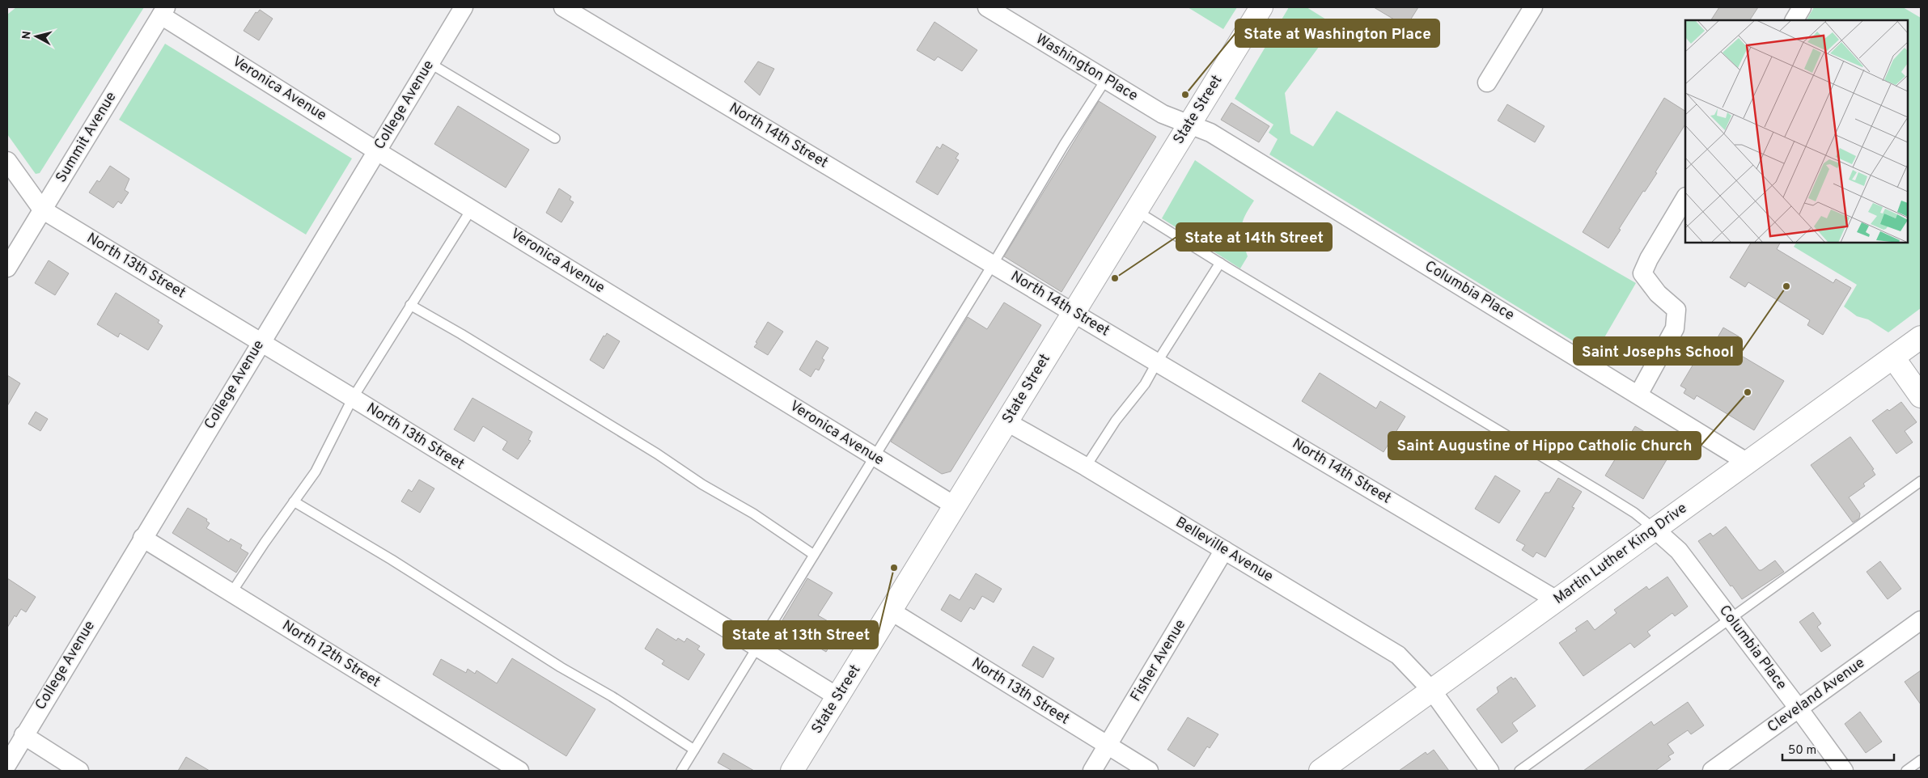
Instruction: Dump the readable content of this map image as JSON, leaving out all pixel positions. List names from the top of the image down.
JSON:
{
  "streets": {
    "main road": ["State Street", "Martin Luther King Drive"],
    "street": [
      "Washington Place",
      "Veronica Avenue",
      "College Avenue",
      "North 14th Street",
      "Summit Avenue",
      "North 13th Street",
      "Columbia Place",
      "Belleville Avenue",
      "North 12th Street",
      "Fisher Avenue",
      "Cleveland Avenue"
    ]
  },
  "crossings": [
    ["Washington Place", "State Street"],
    ["Washington Place", "Columbia Place"],
    ["Veronica Avenue", "College Avenue"],
    ["Veronica Avenue", "State Street"],
    ["Veronica Avenue", "Summit Avenue"],
    ["College Avenue", "North 13th Street"],
    ["College Avenue", "North 12th Street"],
    ["State Street", "North 14th Street"],
    ["State Street", "North 13th Street"],
    ["State Street", "Columbia Place"],
    ["State Street", "Belleville Avenue"],
    ["North 14th Street", "Martin Luther King Drive"],
    ["Summit Avenue", "North 13th Street"],
    ["North 13th Street", "Fisher Avenue"],
    ["Columbia Place", "Martin Luther King Drive"],
    ["Columbia Place", "Cleveland Avenue"],
    ["Belleville Avenue", "Martin Luther King Drive"],
    ["Belleville Avenue", "Fisher Avenue"]
  ],
  "places": [
    "State at Washington Place",
    "State at 14th Street",
    "Saint Josephs School",
    "Saint Augustine of Hippo Catholic Church",
    "State at 13th Street"
  ],
  "scale_bar": "50 m",
  "north": "left"
}
